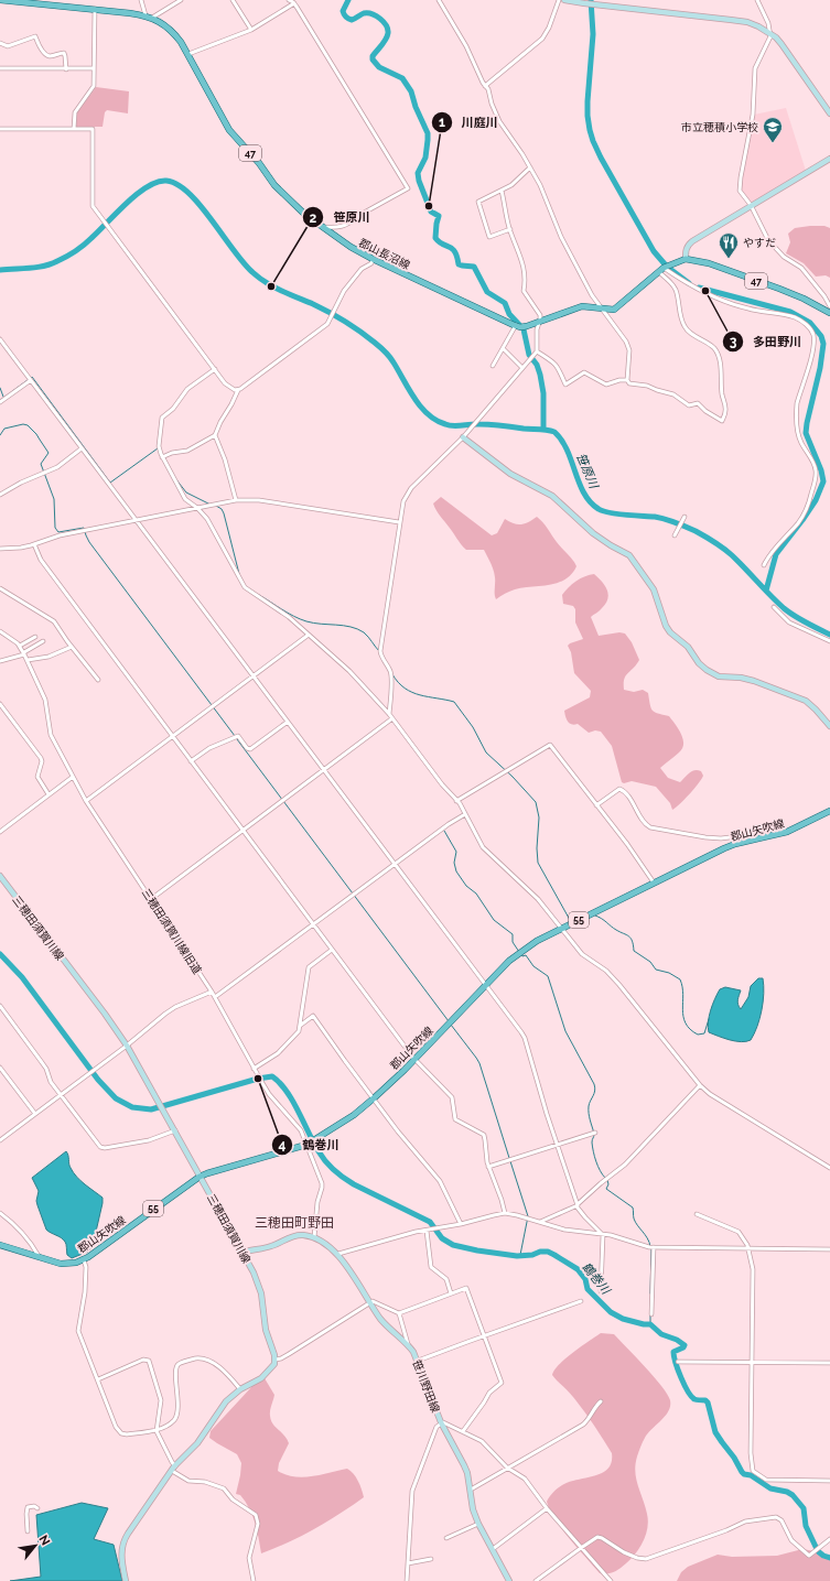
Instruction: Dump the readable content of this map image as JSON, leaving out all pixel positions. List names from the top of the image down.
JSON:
{
  "streets": {
    "main road": [
      "47",
      "郡山長沼線",
      "郡山矢吹線",
      "55"
    ],
    "street": ["三穂田須賀川線", "三穂田須賀川線旧道", "笹川野田線"]
  },
  "crossings": [
    ["47", "郡山長沼線"],
    ["郡山矢吹線", "三穂田須賀川線"],
    ["郡山矢吹線", "三穂田須賀川線旧道"],
    ["三穂田須賀川線", "笹川野田線"],
    ["三穂田須賀川線旧道", "笹川野田線"]
  ],
  "districts": ["三穂田町野田"],
  "water": ["笹原川", "鶴巻川"],
  "places": {
    "school or university": ["市立穂積小学校"],
    "other": [
      "川庭川",
      "笹原川",
      "多田野川",
      "鶴巻川"
    ],
    "restaurant": ["やすだ"]
  },
  "north": "top right"
}
